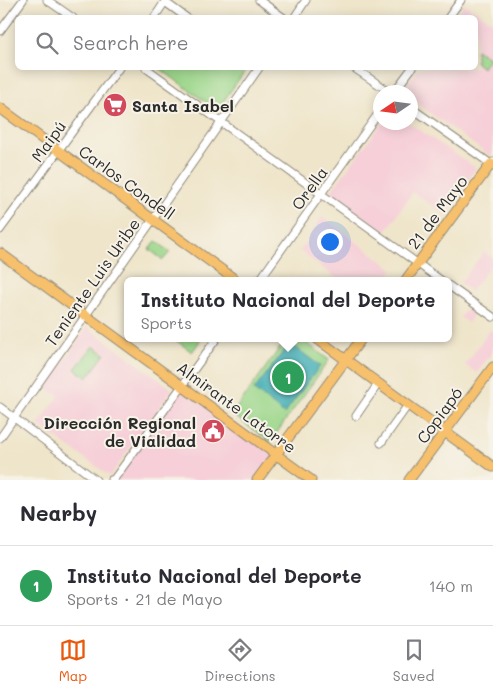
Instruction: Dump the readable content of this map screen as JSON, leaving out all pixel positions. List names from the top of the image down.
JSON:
{
  "streets": {
    "main road": [
      "Carlos Condell",
      "21 de Mayo",
      "Almirante Latorre",
      "Copiapó"
    ],
    "street": ["Maipú", "Orella", "Teniente Luis Uribe"]
  },
  "crossings": [
    ["Maipú", "Carlos Condell"],
    ["Carlos Condell", "Teniente Luis Uribe"],
    ["Teniente Luis Uribe", "Almirante Latorre"]
  ],
  "places": {
    "supermarket": ["Santa Isabel"],
    "public building": ["Dirección Regional de Vialidad"]
  },
  "north": "left",
  "page": {
    "search": "Search here",
    "popup": ["Instituto Nacional del Deporte", "Sports"],
    "pins": "1",
    "heading": "Nearby",
    "list": [
      {
        "mark": "1",
        "name": "Instituto Nacional del Deporte",
        "note": "Sports · 21 de Mayo",
        "value": "140 m"
      }
    ],
    "nav": ["Map", "Directions", "Saved"]
  }
}
